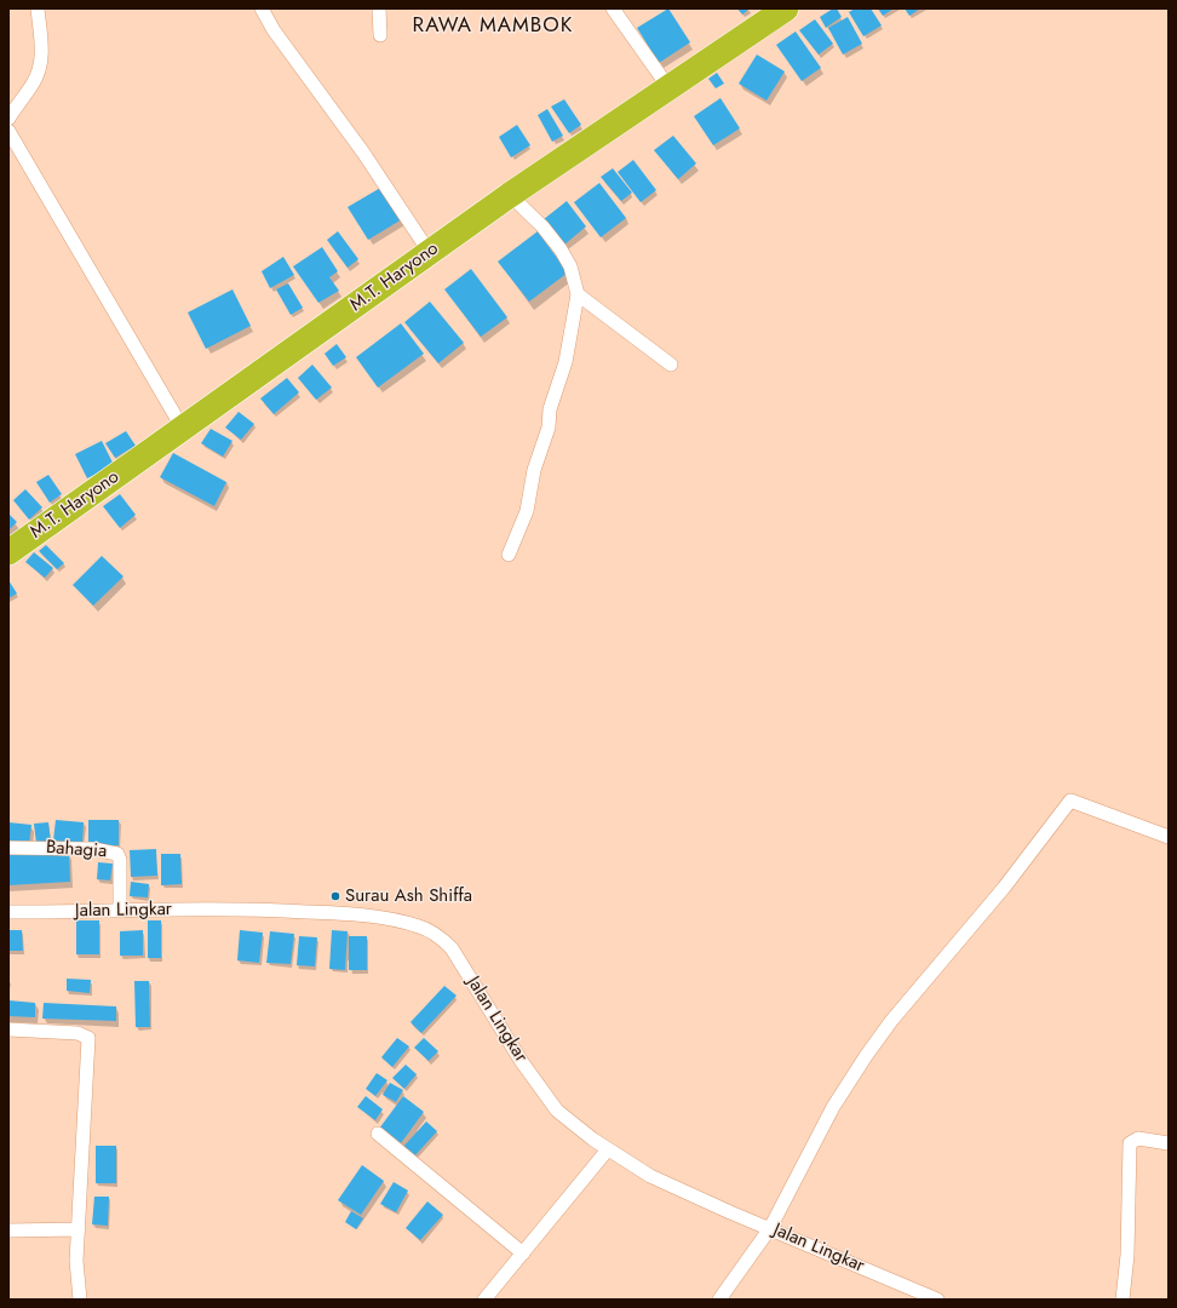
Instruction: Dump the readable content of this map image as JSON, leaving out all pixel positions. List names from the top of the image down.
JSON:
{
  "streets": {
    "highway": ["M.T. Haryono"],
    "street": ["Bahagia", "Jalan Lingkar"]
  },
  "crossings": [
    ["Bahagia", "Jalan Lingkar"]
  ],
  "districts": ["RAWA MAMBOK"],
  "places": ["Surau Ash Shiffa"]
}
